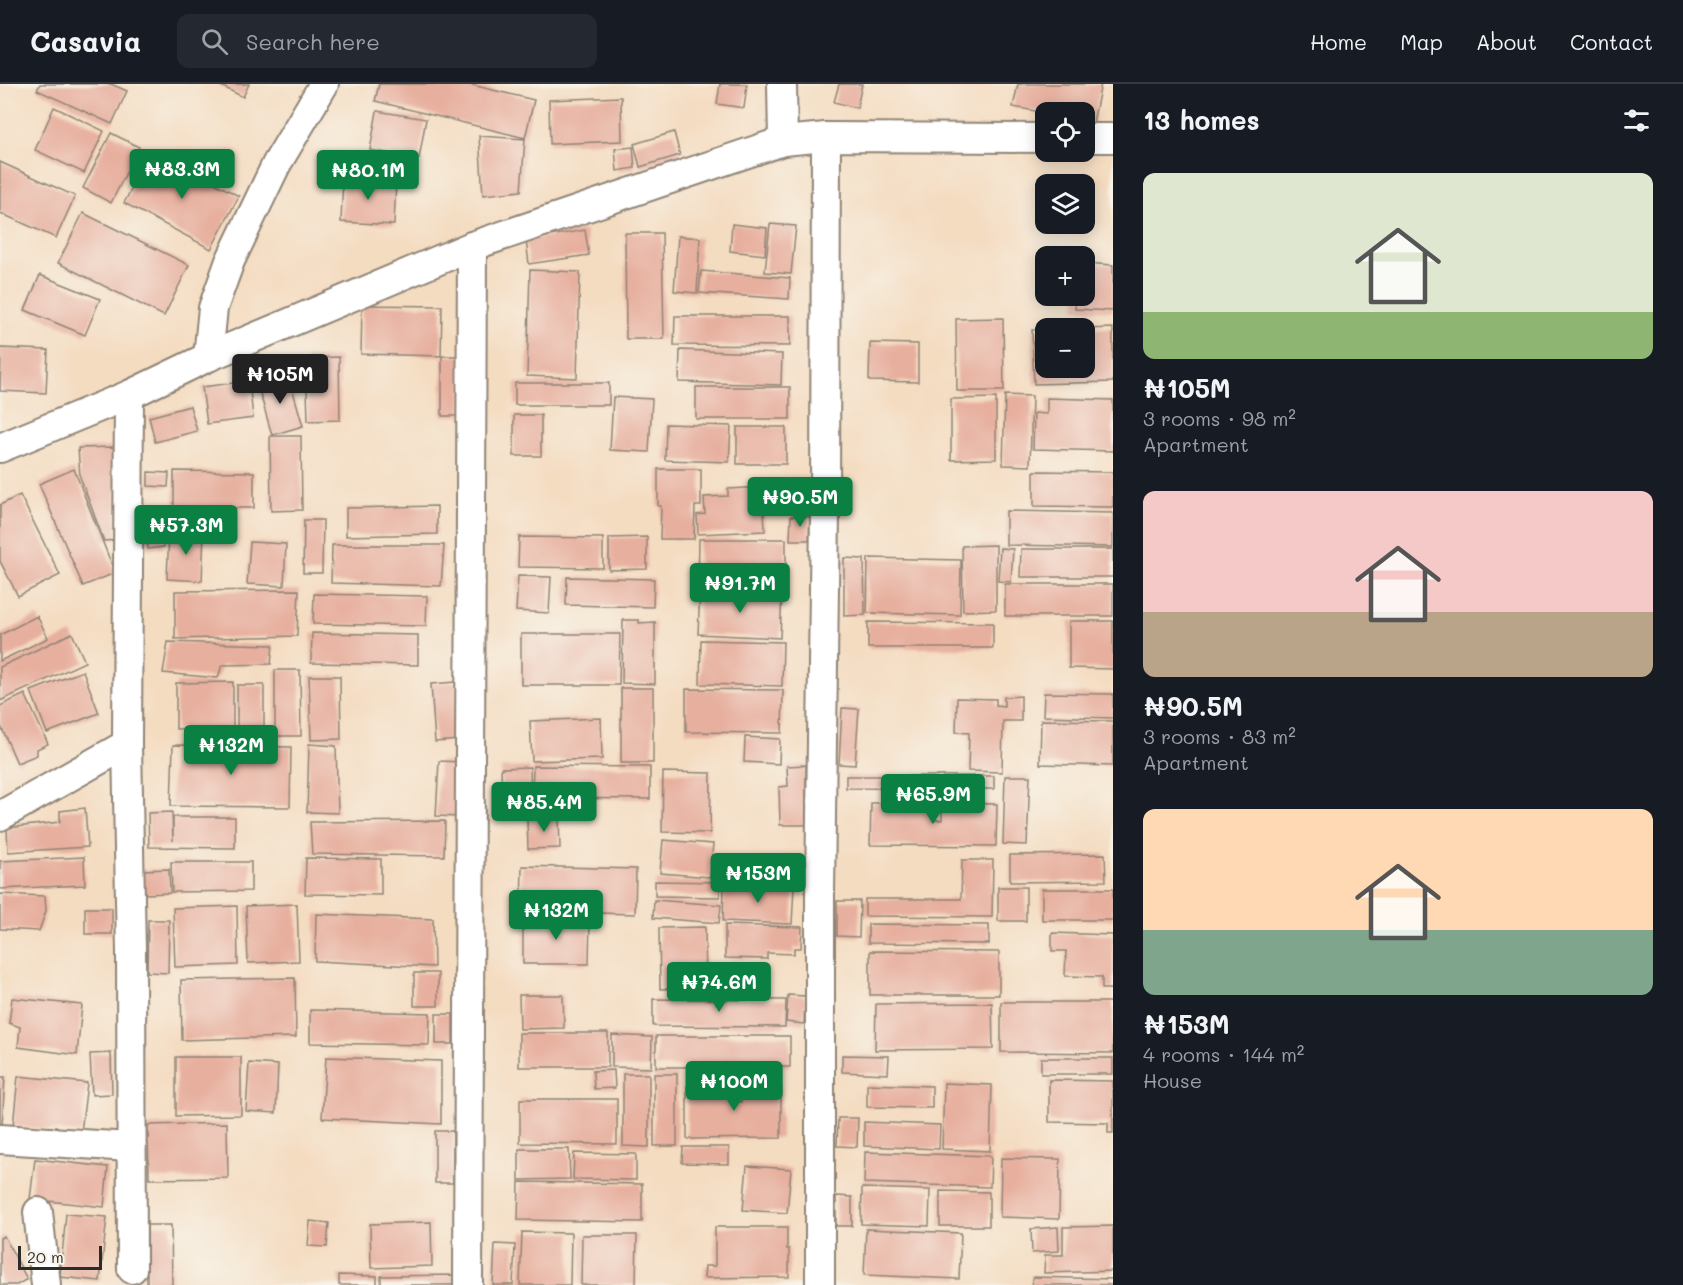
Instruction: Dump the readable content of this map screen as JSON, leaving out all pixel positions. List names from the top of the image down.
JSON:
{
  "scale_bar": "20 m",
  "page": {
    "header": "Casavia",
    "search": "Search here",
    "nav": [
      "Home",
      "Map",
      "About",
      "Contact"
    ],
    "heading": "13 homes",
    "map_buttons": ["+", "−"],
    "price": [
      "₦83.3M",
      "₦80.1M",
      "₦105M",
      "₦90.5M",
      "₦57.3M",
      "₦91.7M",
      "₦132M",
      "₦65.9M",
      "₦85.4M",
      "₦153M",
      "₦132M",
      "₦74.6M",
      "₦100M"
    ],
    "list": [
      {
        "name": "₦105M",
        "note": "3 rooms · 98 m² · Apartment"
      },
      {
        "name": "₦90.5M",
        "note": "3 rooms · 83 m² · Apartment"
      },
      {
        "name": "₦153M",
        "note": "4 rooms · 144 m² · House"
      }
    ],
    "scale": "20 m"
  }
}
